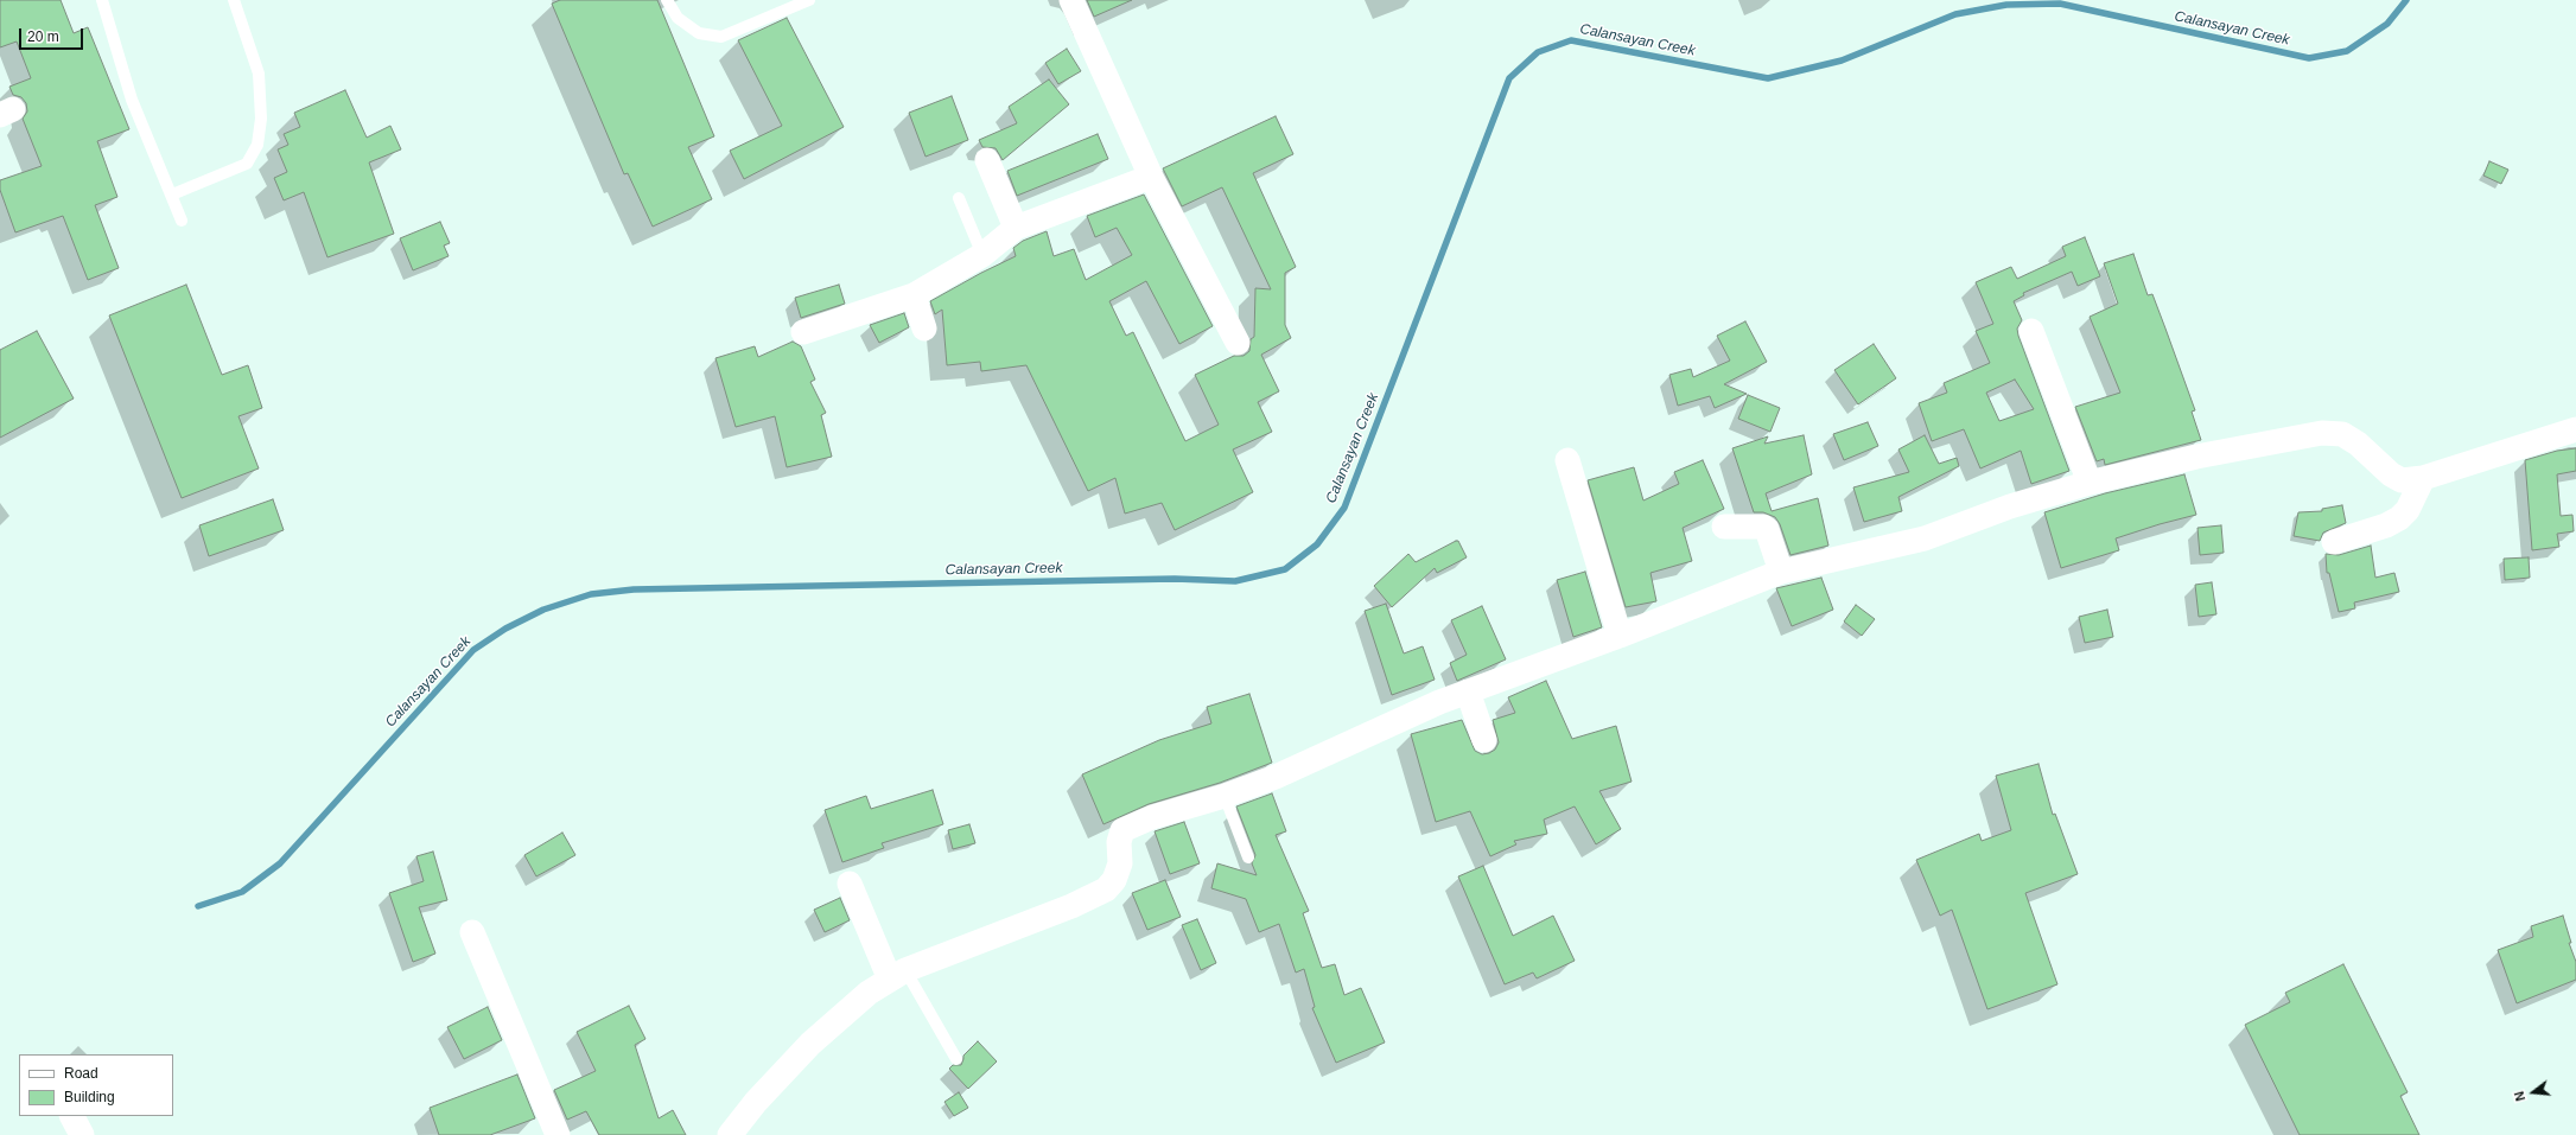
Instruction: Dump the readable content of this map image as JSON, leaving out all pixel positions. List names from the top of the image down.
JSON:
{
  "water": ["Calansayan Creek"],
  "legend": ["Road", "Building"],
  "scale_bar": "20 m",
  "north": "left"
}
